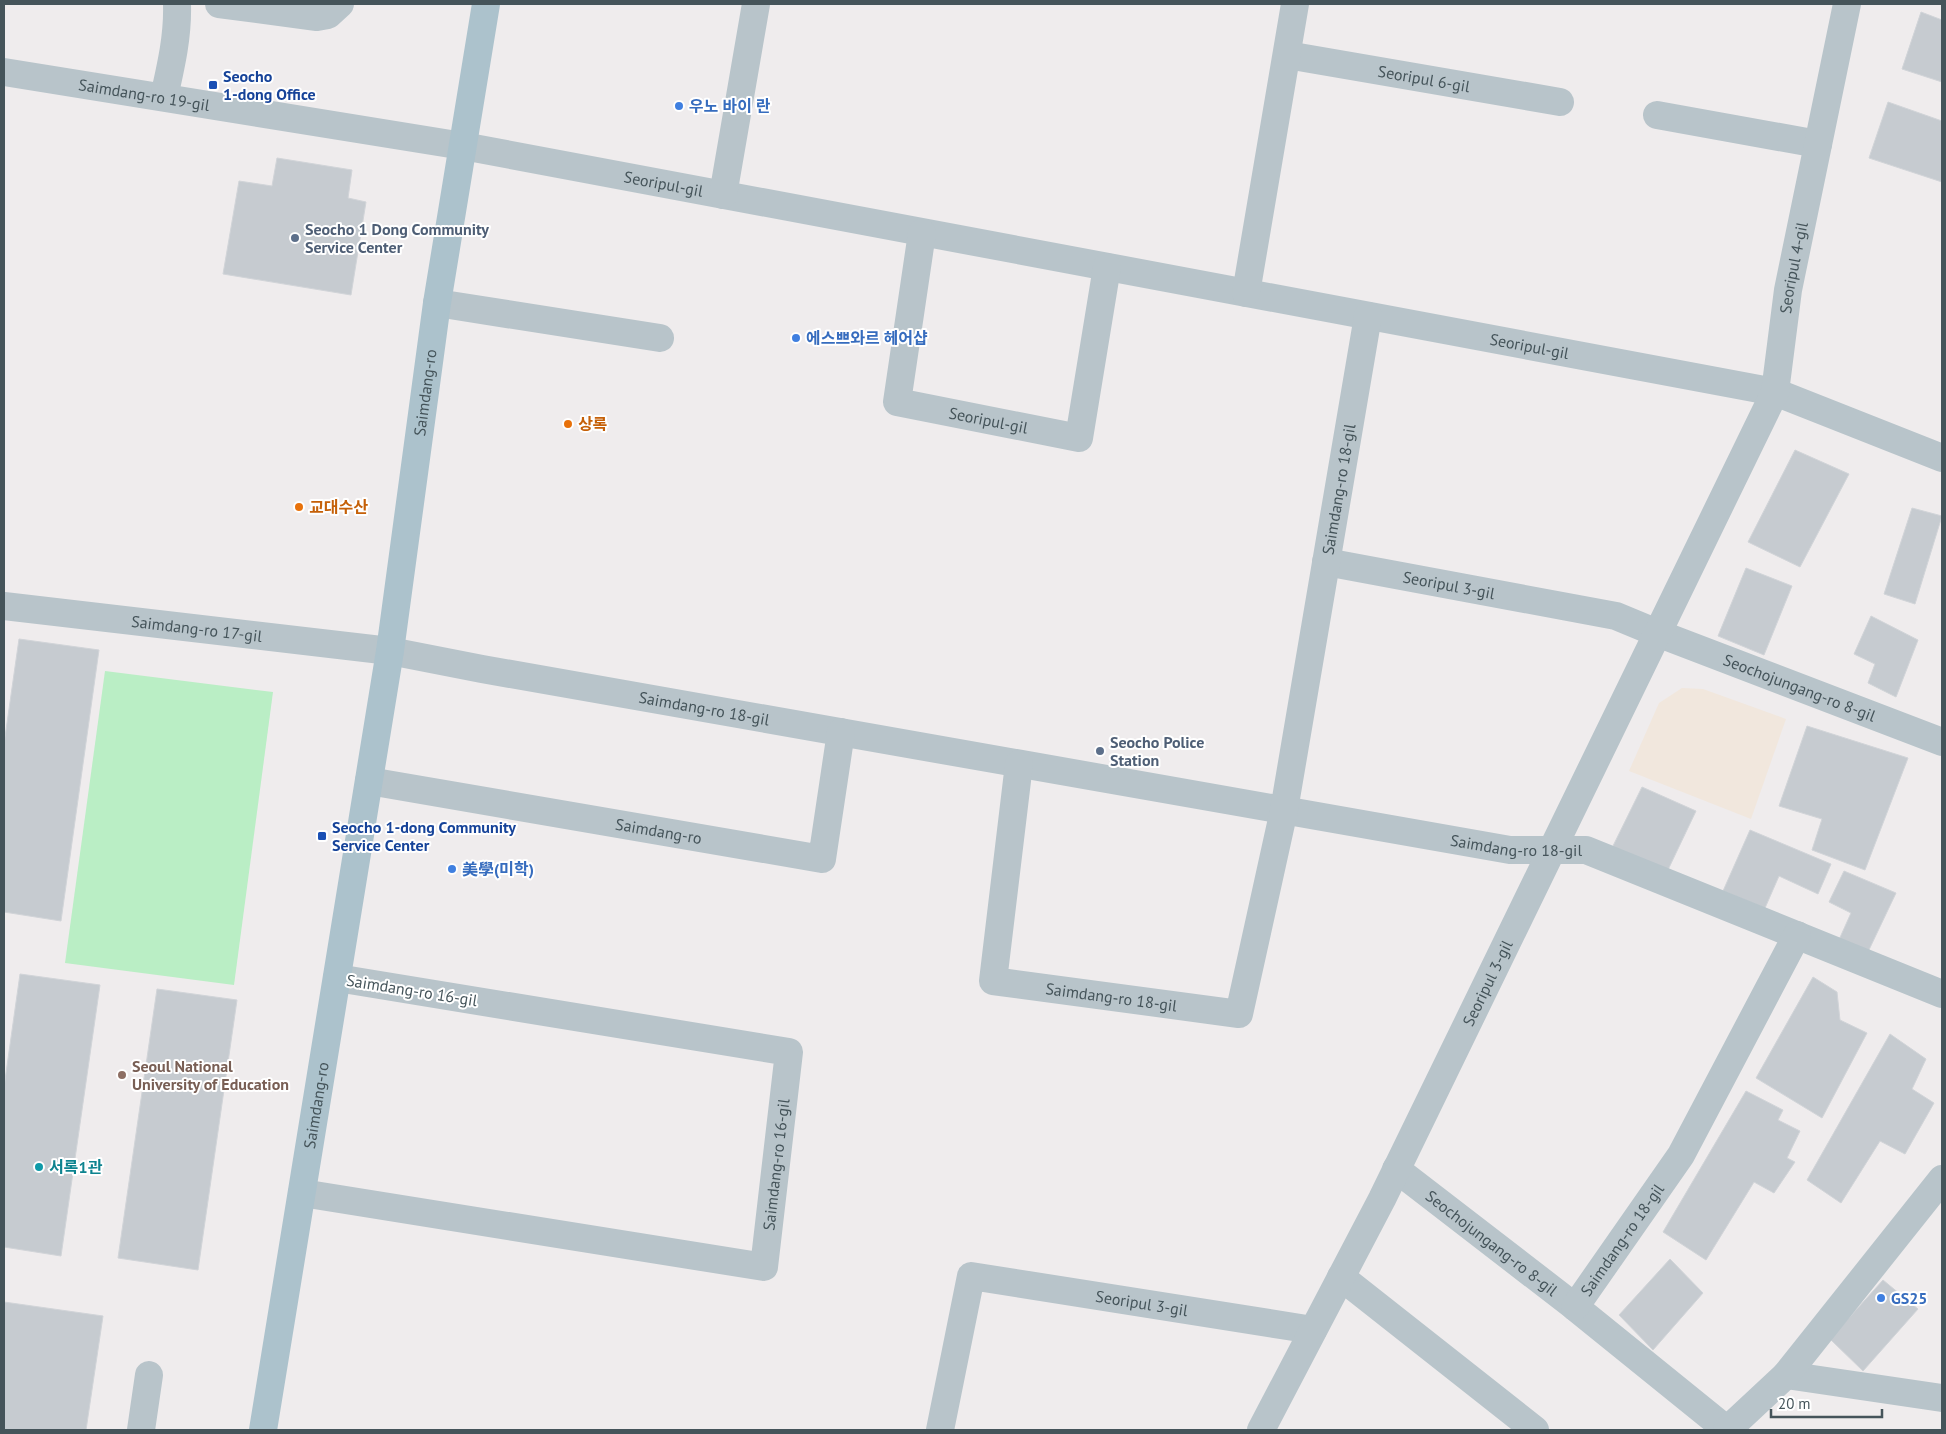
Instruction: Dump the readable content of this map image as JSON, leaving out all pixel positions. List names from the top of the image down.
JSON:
{
  "streets": {
    "main road": ["Saimdang-ro"],
    "street": [
      "Seoripul 6-gil",
      "Saimdang-ro 19-gil",
      "Seoripul-gil",
      "Seoripul 4-gil",
      "Saimdang-ro 18-gil",
      "Seoripul 3-gil",
      "Saimdang-ro 17-gil",
      "Seochojungang-ro 8-gil",
      "Saimdang-ro 16-gil"
    ]
  },
  "crossings": [
    ["Saimdang-ro 19-gil", "Seoripul-gil"],
    ["Saimdang-ro 19-gil", "Saimdang-ro"],
    ["Seoripul-gil", "Seoripul 4-gil"],
    ["Seoripul-gil", "Saimdang-ro"],
    ["Seoripul-gil", "Saimdang-ro 18-gil"],
    ["Seoripul-gil", "Seoripul 3-gil"],
    ["Seoripul 4-gil", "Seoripul 3-gil"],
    ["Saimdang-ro", "Saimdang-ro 18-gil"],
    ["Saimdang-ro", "Saimdang-ro 17-gil"],
    ["Saimdang-ro", "Saimdang-ro 16-gil"],
    ["Saimdang-ro 18-gil", "Seoripul 3-gil"],
    ["Saimdang-ro 18-gil", "Saimdang-ro 17-gil"],
    ["Saimdang-ro 18-gil", "Seochojungang-ro 8-gil"],
    ["Seoripul 3-gil", "Seochojungang-ro 8-gil"]
  ],
  "places": {
    "transit": ["Seocho 1-dong Office", "Seocho 1-dong Community Service Center"],
    "other": [
      "우노 바이 란",
      "Seocho 1 Dong Community Service Center",
      "에스쁘와르 헤어샵",
      "상록",
      "교대수산",
      "Seocho Police Station",
      "美學(미학)",
      "Seoul National University of Education",
      "서록1관",
      "GS25"
    ]
  },
  "scale_bar": "20 m"
}
